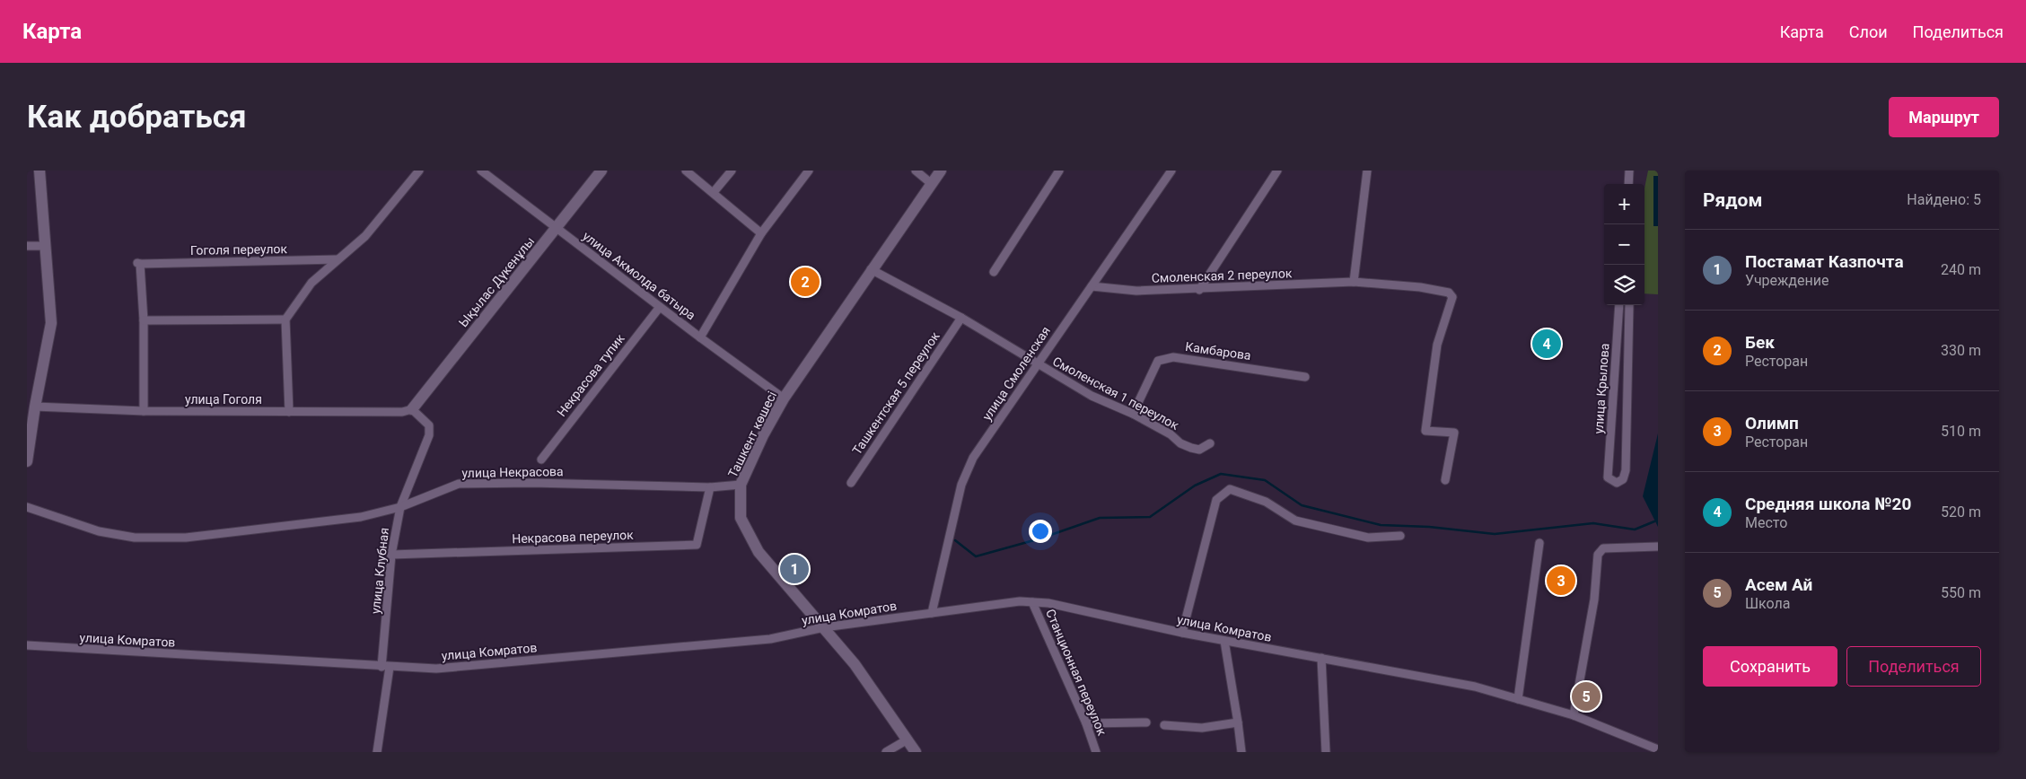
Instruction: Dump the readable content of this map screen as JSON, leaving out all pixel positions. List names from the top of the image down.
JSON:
{
  "streets": {
    "main road": ["Ықылас Дүкенұлы", "Ташкент көшесі"],
    "street": [
      "Гоголя переулок",
      "улица Акмолда батыра",
      "Смоленская 2 переулок",
      "Камбарова",
      "улица Смоленская",
      "Некрасова тупик",
      "улица Крылова",
      "Ташкентская 5 переулок",
      "Смоленская 1 переулок",
      "улица Гоголя",
      "улица Некрасова",
      "Некрасова переулок",
      "улица Клубная",
      "улица Комратов",
      "Станционная переулок"
    ]
  },
  "crossings": [
    ["Гоголя переулок", "улица Гоголя"],
    ["улица Акмолда батыра", "Ықылас Дүкенұлы"],
    ["улица Акмолда батыра", "Некрасова тупик"],
    ["улица Акмолда батыра", "Ташкент көшесі"],
    ["Смоленская 2 переулок", "улица Смоленская"],
    ["Ықылас Дүкенұлы", "улица Гоголя"],
    ["Ықылас Дүкенұлы", "улица Клубная"],
    ["Камбарова", "Смоленская 1 переулок"],
    ["улица Смоленская", "Смоленская 1 переулок"],
    ["улица Смоленская", "улица Комратов"],
    ["Ташкентская 5 переулок", "Смоленская 1 переулок"],
    ["Смоленская 1 переулок", "Ташкент көшесі"],
    ["улица Гоголя", "улица Клубная"],
    ["Ташкент көшесі", "улица Некрасова"],
    ["Ташкент көшесі", "улица Комратов"],
    ["улица Некрасова", "Некрасова переулок"],
    ["улица Некрасова", "улица Клубная"],
    ["Некрасова переулок", "улица Клубная"],
    ["улица Клубная", "улица Комратов"],
    ["улица Комратов", "Станционная переулок"]
  ],
  "page": {
    "header": "Карта",
    "nav": ["Карта", "Слои", "Поделиться"],
    "buttons": [
      "Маршрут",
      ["Сохранить", "Поделиться"]
    ],
    "title": "Как добраться",
    "heading": ["Рядом", "Найдено: 5"],
    "map_buttons": ["+", "−"],
    "list": [
      {
        "mark": "1",
        "name": "Постамат Казпочта",
        "note": "Учреждение",
        "value": "240 m"
      },
      {
        "mark": "2",
        "name": "Бек",
        "note": "Ресторан",
        "value": "330 m"
      },
      {
        "mark": "3",
        "name": "Олимп",
        "note": "Ресторан",
        "value": "510 m"
      },
      {
        "mark": "4",
        "name": "Средняя школа №20",
        "note": "Место",
        "value": "520 m"
      },
      {
        "mark": "5",
        "name": "Асем Ай",
        "note": "Школа",
        "value": "550 m"
      }
    ],
    "pins": [
      "2",
      "4",
      "1",
      "3",
      "5"
    ]
  }
}
